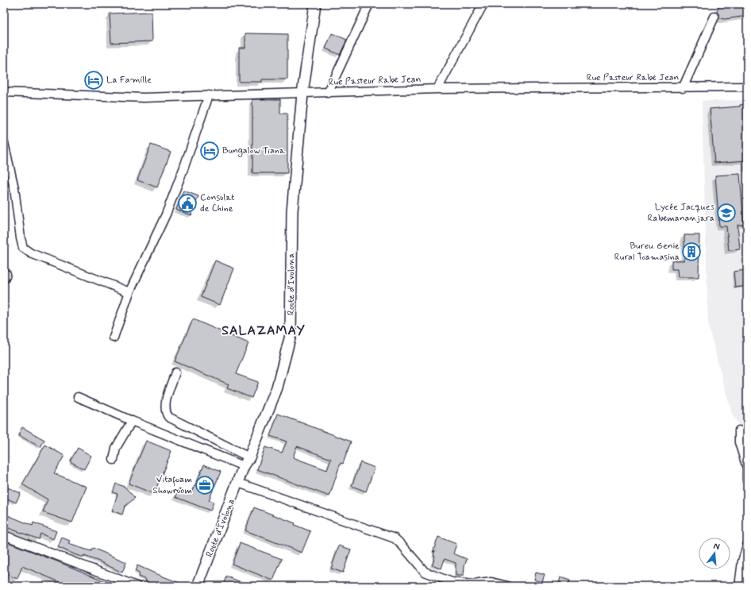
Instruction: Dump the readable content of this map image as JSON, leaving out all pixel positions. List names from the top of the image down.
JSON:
{
  "streets": {
    "main road": ["Route d'Ivolona"],
    "street": ["Rue Pasteur Rabe Jean"]
  },
  "crossings": [
    ["Rue Pasteur Rabe Jean", "Route d'Ivolona"]
  ],
  "districts": ["SALAZAMAY"],
  "places": {
    "hotel": ["La Famille", "Bungalow Tiana"],
    "public building": ["Consulat de Chine"],
    "school or university": ["Lycée Jacques Rabemananjara"],
    "building": ["Bureu Genie Rural Toamasina"],
    "office": ["Vitafoam Showroom"]
  },
  "north": "top"
}
